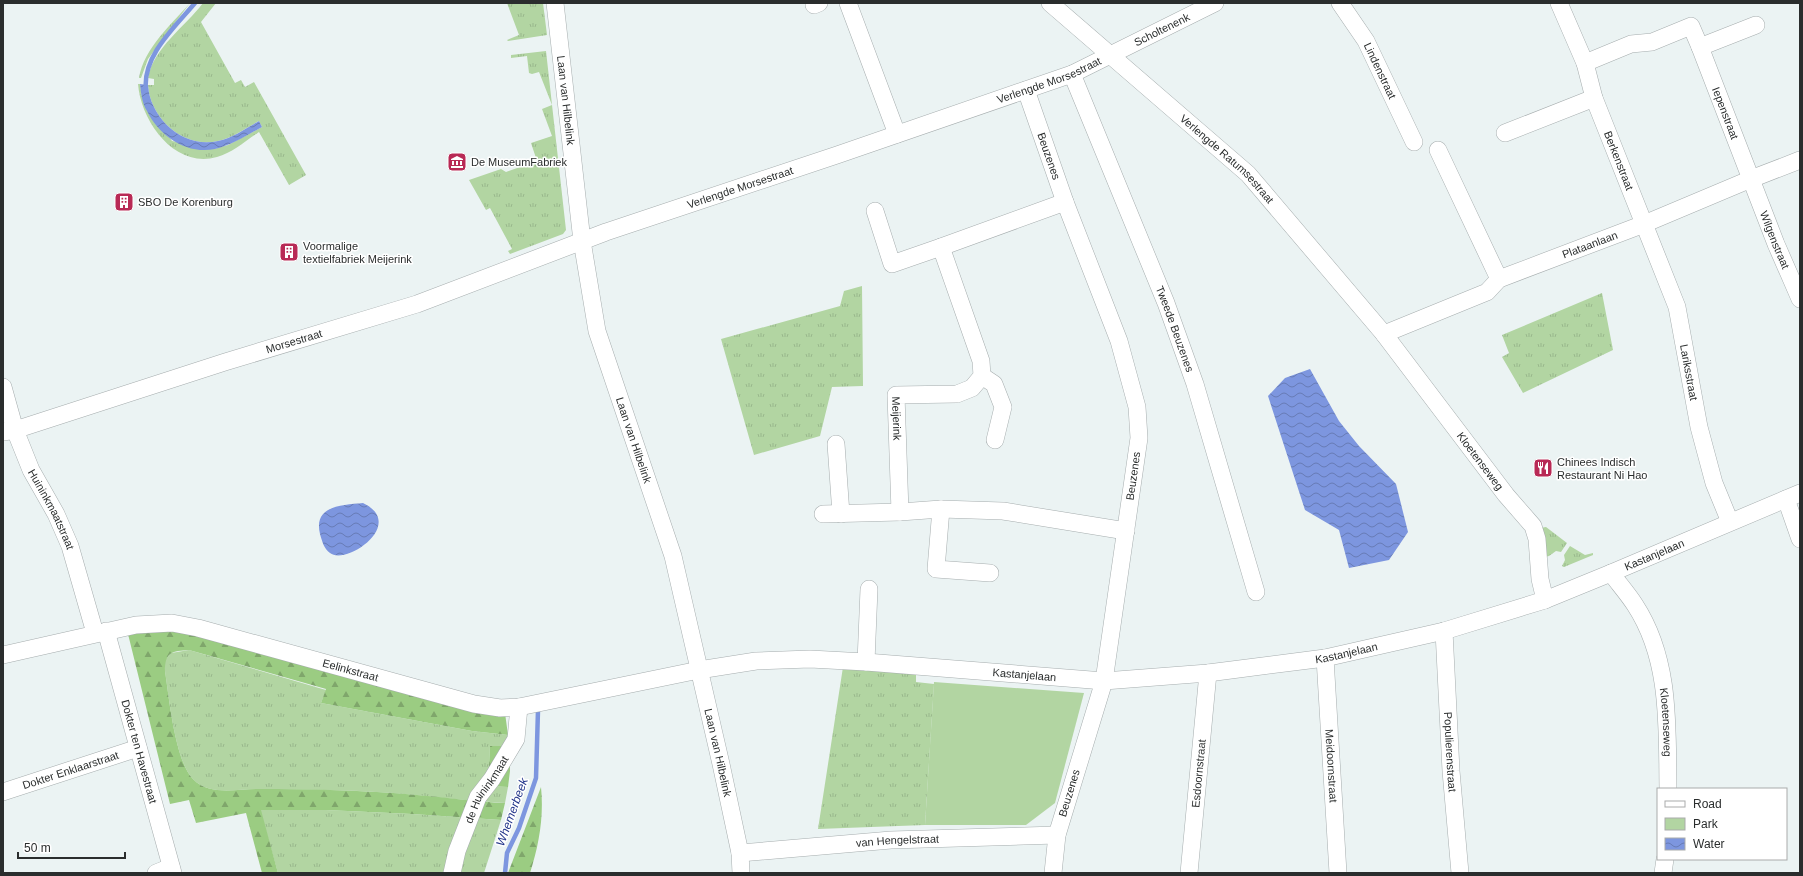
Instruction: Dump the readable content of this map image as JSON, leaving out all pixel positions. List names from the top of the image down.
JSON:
{
  "streets": {
    "street": [
      "Scholtenenk",
      "Lindenstraat",
      "Verlengde Morsestraat",
      "Laan van Hilbelink",
      "Iepenstraat",
      "Beuzenes",
      "Verlengde Ratumsestraat",
      "Berkenstraat",
      "Wilgenstraat",
      "Plataanlaan",
      "Tweede Beuzenes",
      "Morsestraat",
      "Lariksstraat",
      "Meijerink",
      "Kloetenseweg",
      "Huininkmaatstraat",
      "Kastanjelaan",
      "Eelinkstraat",
      "Dokter ten Havestraat",
      "Populierenstraat",
      "Meidoornstraat",
      "Dokter Enklaarstraat",
      "Esdoornstraat",
      "de Huininkmaat",
      "van Hengelstraat"
    ]
  },
  "crossings": [
    ["Scholtenenk", "Verlengde Morsestraat"],
    ["Scholtenenk", "Verlengde Ratumsestraat"],
    ["Verlengde Morsestraat", "Laan van Hilbelink"],
    ["Verlengde Morsestraat", "Beuzenes"],
    ["Verlengde Morsestraat", "Verlengde Ratumsestraat"],
    ["Verlengde Morsestraat", "Tweede Beuzenes"],
    ["Verlengde Morsestraat", "Morsestraat"],
    ["Laan van Hilbelink", "Morsestraat"],
    ["Laan van Hilbelink", "Kastanjelaan"],
    ["Laan van Hilbelink", "Eelinkstraat"],
    ["Laan van Hilbelink", "van Hengelstraat"],
    ["Iepenstraat", "Berkenstraat"],
    ["Iepenstraat", "Wilgenstraat"],
    ["Iepenstraat", "Plataanlaan"],
    ["Beuzenes", "Kastanjelaan"],
    ["Beuzenes", "van Hengelstraat"],
    ["Verlengde Ratumsestraat", "Plataanlaan"],
    ["Verlengde Ratumsestraat", "Kloetenseweg"],
    ["Berkenstraat", "Plataanlaan"],
    ["Berkenstraat", "Lariksstraat"],
    ["Wilgenstraat", "Plataanlaan"],
    ["Plataanlaan", "Lariksstraat"],
    ["Plataanlaan", "Kloetenseweg"],
    ["Morsestraat", "Huininkmaatstraat"],
    ["Lariksstraat", "Kastanjelaan"],
    ["Kloetenseweg", "Kastanjelaan"],
    ["Huininkmaatstraat", "Eelinkstraat"],
    ["Huininkmaatstraat", "Dokter ten Havestraat"],
    ["Kastanjelaan", "Eelinkstraat"],
    ["Kastanjelaan", "Populierenstraat"],
    ["Kastanjelaan", "Meidoornstraat"],
    ["Kastanjelaan", "Esdoornstraat"],
    ["Eelinkstraat", "Dokter ten Havestraat"],
    ["Eelinkstraat", "de Huininkmaat"],
    ["Dokter ten Havestraat", "Dokter Enklaarstraat"]
  ],
  "water": ["Whemerbeek"],
  "places": {
    "museum": ["De MuseumFabriek"],
    "building": ["SBO De Korenburg", "Voormalige textielfabriek Meijerink"],
    "restaurant": ["Chinees Indisch Restaurant Ni Hao"]
  },
  "legend": ["Road", "Park", "Water"],
  "scale_bar": "50 m"
}
